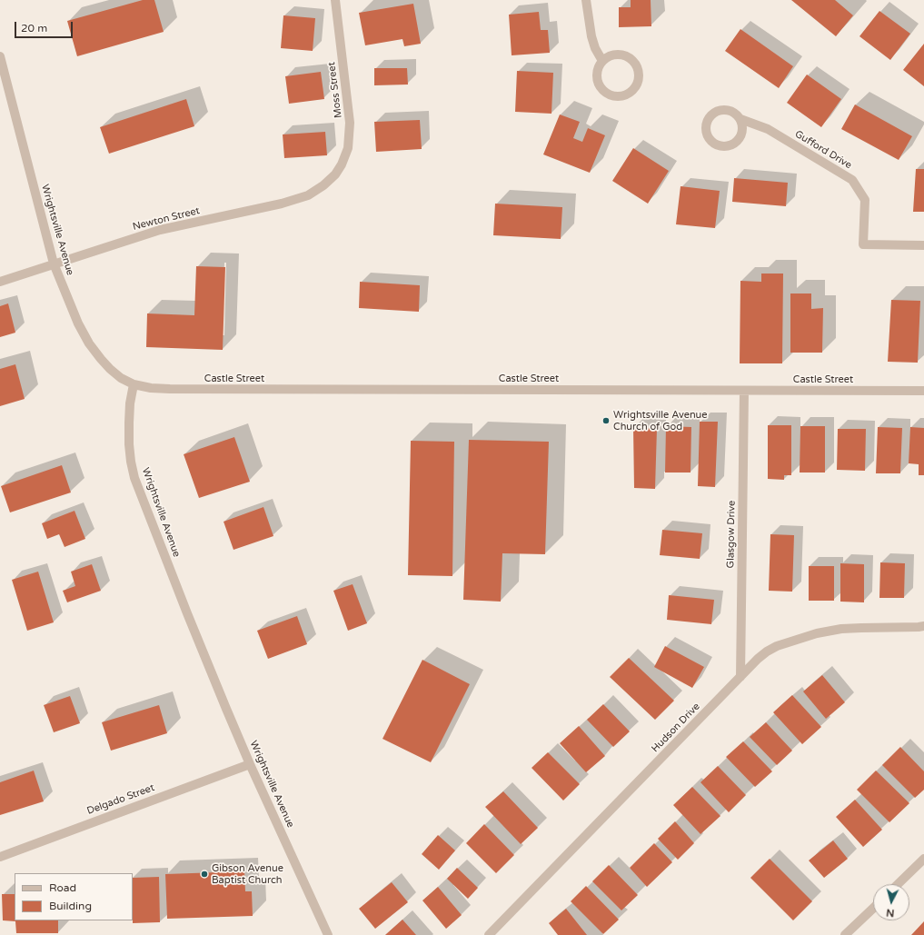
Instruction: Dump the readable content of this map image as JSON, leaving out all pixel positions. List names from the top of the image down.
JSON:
{
  "streets": {
    "street": [
      "Moss Street",
      "Gufford Drive",
      "Newton Street",
      "Wrightsville Avenue",
      "Castle Street",
      "Glasgow Drive",
      "Hudson Drive",
      "Delgado Street"
    ]
  },
  "crossings": [
    ["Moss Street", "Newton Street"],
    ["Newton Street", "Wrightsville Avenue"],
    ["Wrightsville Avenue", "Castle Street"],
    ["Wrightsville Avenue", "Delgado Street"],
    ["Castle Street", "Glasgow Drive"],
    ["Glasgow Drive", "Hudson Drive"]
  ],
  "places": ["Wrightsville Avenue Church of God", "Gibson Avenue Baptist Church"],
  "legend": ["Road", "Building"],
  "scale_bar": "20 m",
  "north": "bottom"
}
